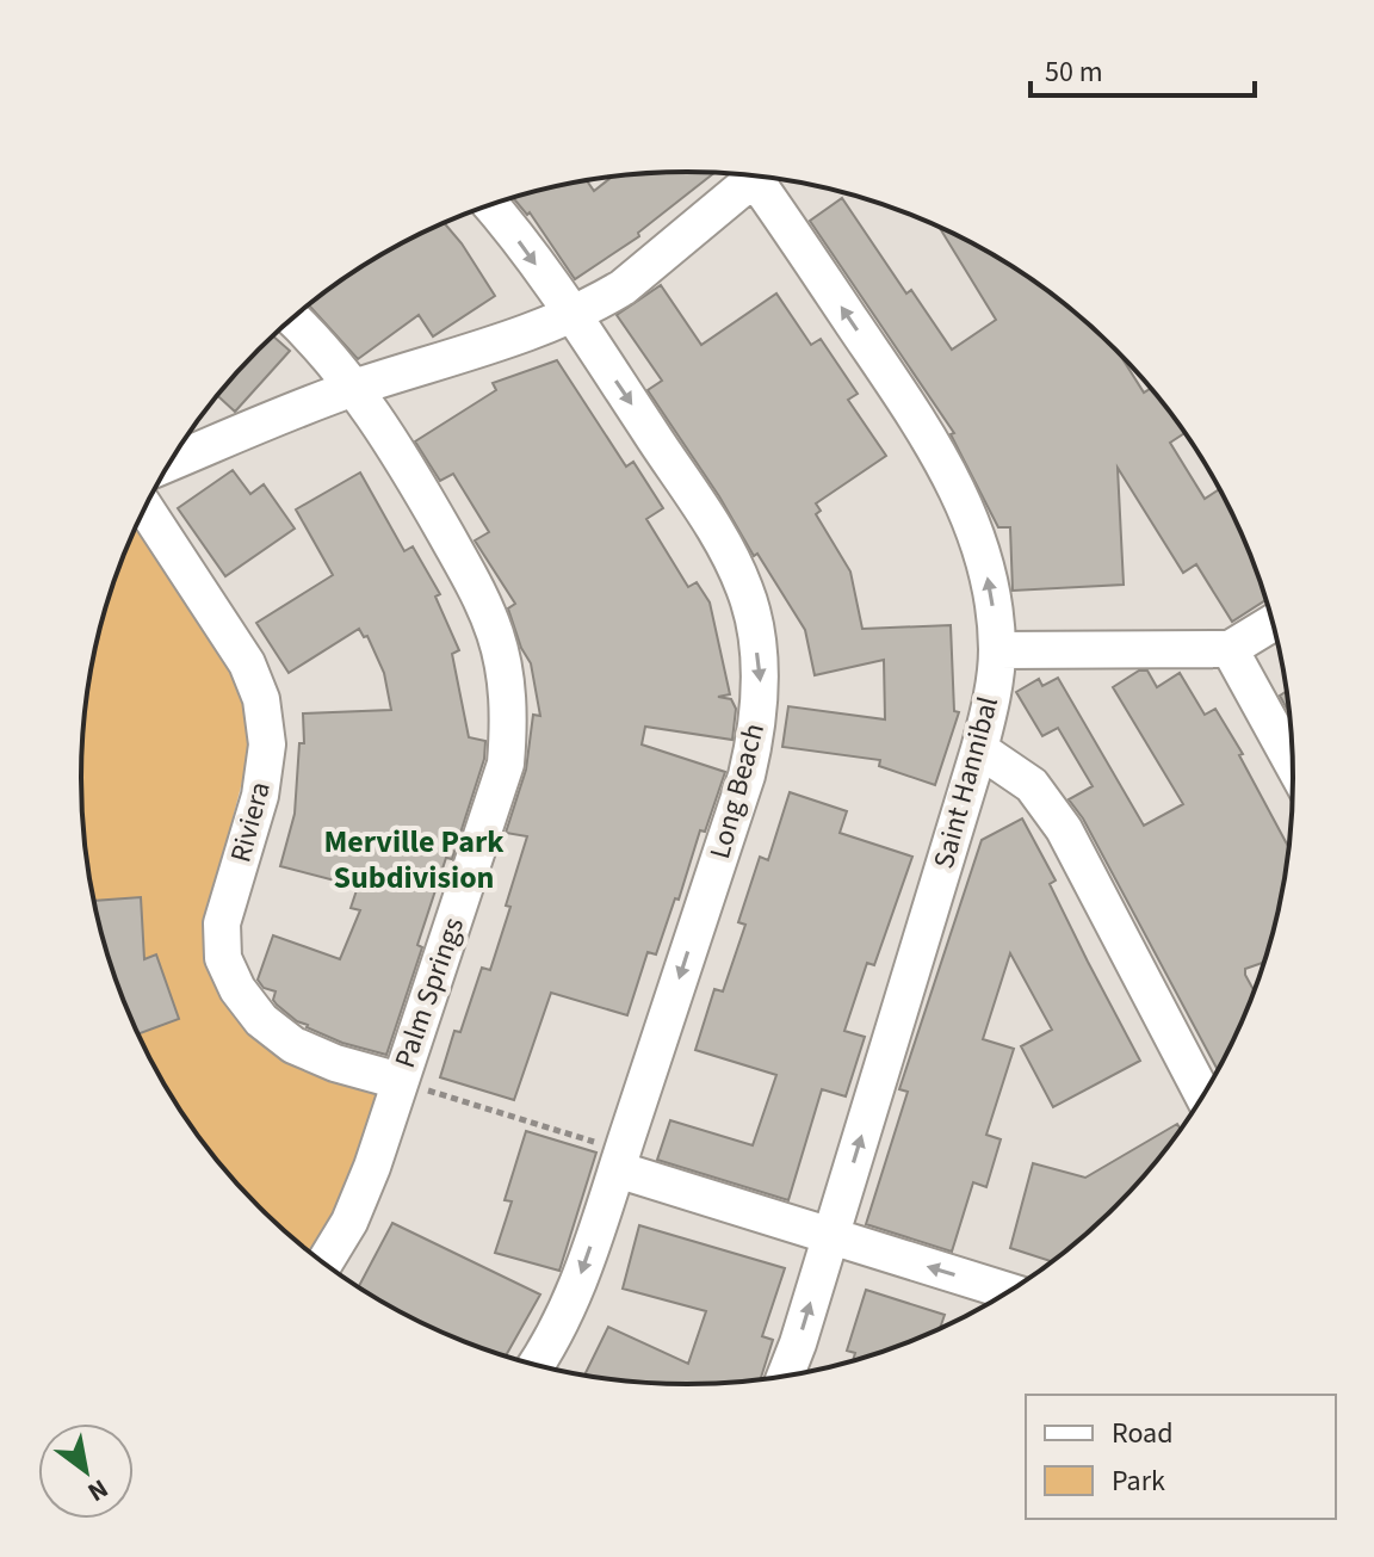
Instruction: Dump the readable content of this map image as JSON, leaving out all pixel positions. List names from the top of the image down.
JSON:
{
  "streets": {
    "street": [
      "Saint Hannibal",
      "Long Beach",
      "Riviera",
      "Palm Springs"
    ]
  },
  "crossings": [
    ["Riviera", "Palm Springs"]
  ],
  "one_way": ["Saint Hannibal", "Long Beach"],
  "districts": ["Merville Park Subdivision"],
  "legend": ["Road", "Park"],
  "scale_bar": "50 m",
  "north": "bottom right"
}
